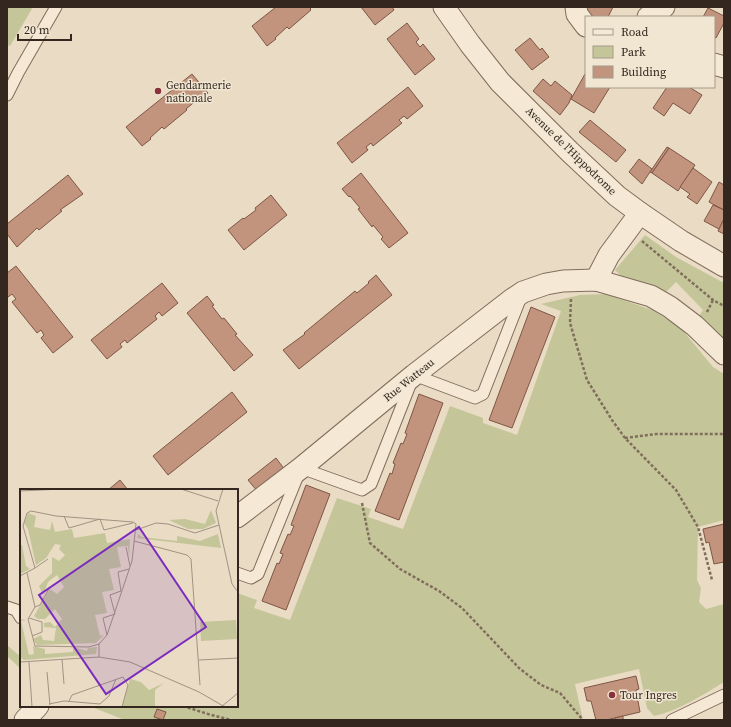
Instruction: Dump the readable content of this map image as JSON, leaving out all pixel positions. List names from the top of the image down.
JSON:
{
  "streets": {
    "street": ["Avenue de l'Hippodrome", "Rue Watteau"]
  },
  "places": ["Gendarmerie nationale", "Tour Ingres"],
  "legend": ["Road", "Park", "Building"],
  "scale_bar": "20 m"
}
